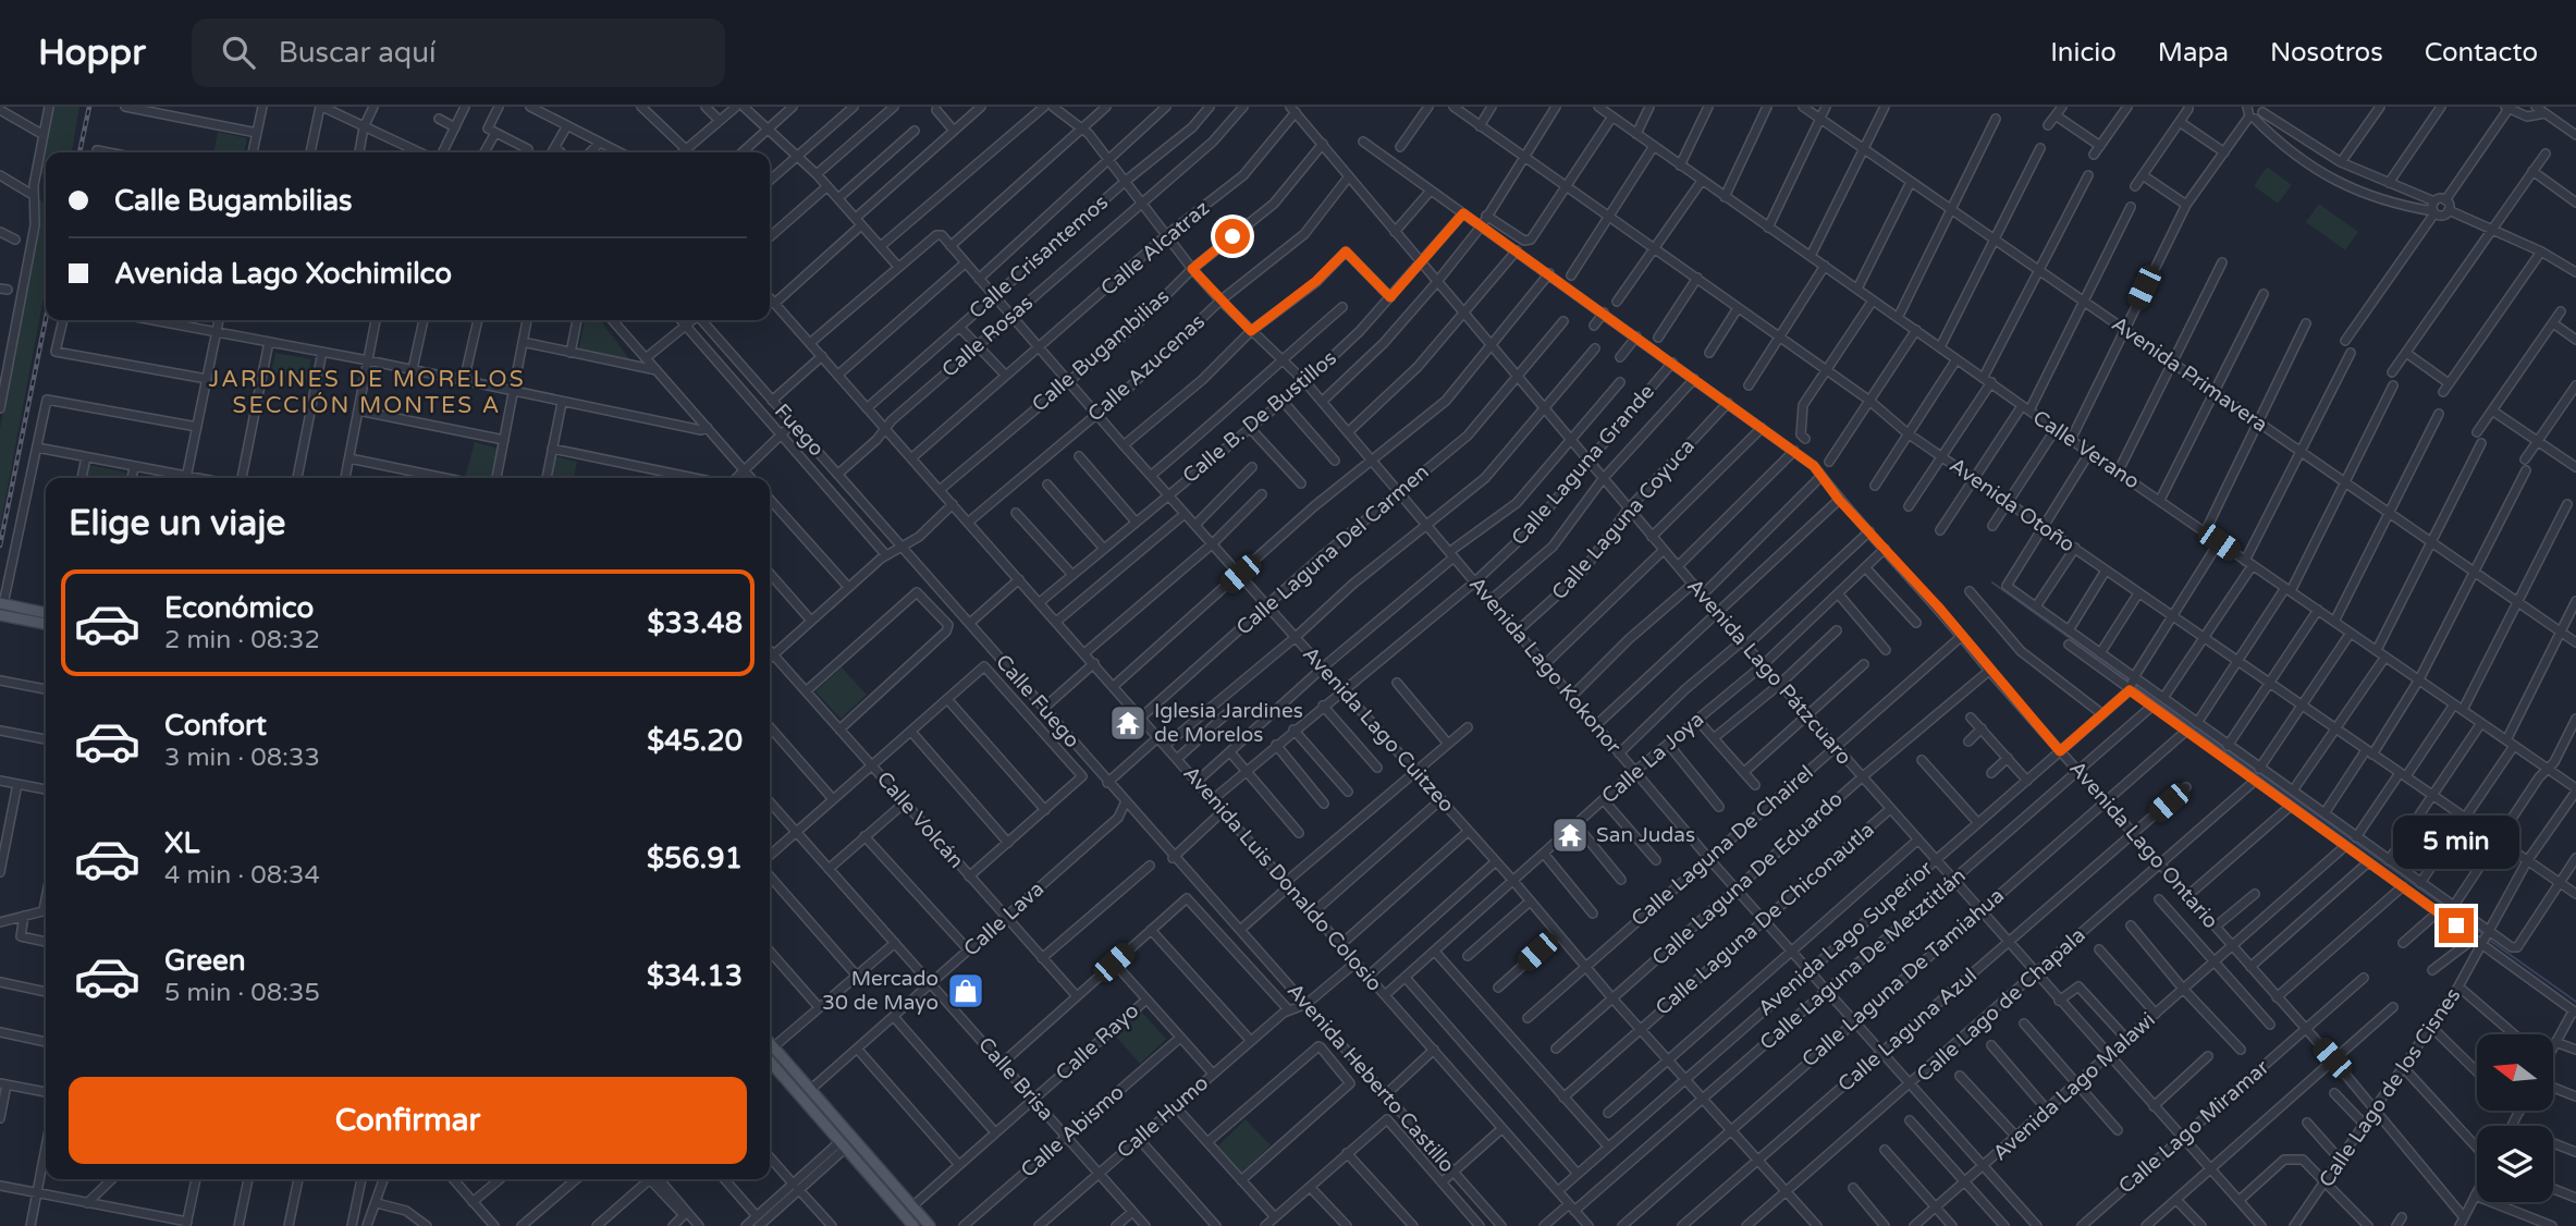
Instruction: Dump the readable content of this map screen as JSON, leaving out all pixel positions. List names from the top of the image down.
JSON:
{
  "streets": {
    "street": [
      "Calle Alcatraz",
      "Calle Crisantemos",
      "Calle Rosas",
      "Calle Bugambilias",
      "Calle Azucenas",
      "Avenida Primavera",
      "Calle B. De Bustillos",
      "Fuego",
      "Calle Verano",
      "Calle Laguna Grande",
      "Avenida Otoño",
      "Calle Laguna Coyuca",
      "Calle Laguna Del Carmen",
      "Avenida Lago Kokonor",
      "Avenida Lago Pátzcuaro",
      "Calle Fuego",
      "Avenida Lago Cuitzeo",
      "Calle La Joya",
      "Calle Volcán",
      "Avenida Lago Ontario",
      "Calle Laguna De Chairel",
      "Avenida Luis Donaldo Colosio",
      "Calle Laguna De Eduardo",
      "Calle Lava",
      "Calle Laguna De Chiconautla",
      "Avenida Lago Superior",
      "Calle Laguna De Metztitlán",
      "Calle Laguna De Tamiahua",
      "Calle Lago de Chapala",
      "Calle Laguna Azul",
      "Calle Rayo",
      "Avenida Heberto Castillo",
      "Calle Brisa",
      "Avenida Lago Malawi",
      "Calle Lago de los Cisnes",
      "Calle Humo",
      "Calle Lago Miramar",
      "Calle Abismo"
    ]
  },
  "crossings": [
    ["Calle Alcatraz", "Avenida Lago Kokonor"],
    ["Calle Alcatraz", "Avenida Lago Pátzcuaro"],
    ["Calle Alcatraz", "Avenida Lago Cuitzeo"],
    ["Calle Alcatraz", "Avenida Luis Donaldo Colosio"],
    ["Calle Crisantemos", "Avenida Lago Kokonor"],
    ["Calle Crisantemos", "Avenida Lago Cuitzeo"],
    ["Calle Crisantemos", "Avenida Luis Donaldo Colosio"],
    ["Calle Rosas", "Fuego"],
    ["Calle Rosas", "Avenida Lago Kokonor"],
    ["Calle Rosas", "Avenida Lago Cuitzeo"],
    ["Calle Rosas", "Avenida Luis Donaldo Colosio"],
    ["Calle Bugambilias", "Avenida Lago Kokonor"],
    ["Calle Bugambilias", "Avenida Lago Pátzcuaro"],
    ["Calle Bugambilias", "Avenida Lago Cuitzeo"],
    ["Calle Bugambilias", "Avenida Luis Donaldo Colosio"],
    ["Calle Azucenas", "Avenida Lago Kokonor"],
    ["Calle Azucenas", "Avenida Lago Pátzcuaro"],
    ["Calle Azucenas", "Avenida Lago Cuitzeo"],
    ["Calle Azucenas", "Avenida Luis Donaldo Colosio"],
    ["Calle B. De Bustillos", "Avenida Lago Kokonor"],
    ["Calle B. De Bustillos", "Avenida Lago Pátzcuaro"],
    ["Calle B. De Bustillos", "Avenida Lago Cuitzeo"],
    ["Calle B. De Bustillos", "Avenida Lago Ontario"],
    ["Calle B. De Bustillos", "Avenida Luis Donaldo Colosio"],
    ["Fuego", "Calle Fuego"],
    ["Calle Verano", "Avenida Lago Superior"],
    ["Calle Verano", "Calle Lago de los Cisnes"],
    ["Calle Laguna Grande", "Avenida Lago Kokonor"],
    ["Calle Laguna Grande", "Avenida Lago Pátzcuaro"],
    ["Calle Laguna Grande", "Avenida Lago Cuitzeo"],
    ["Calle Laguna Grande", "Avenida Lago Ontario"],
    ["Calle Laguna Grande", "Avenida Luis Donaldo Colosio"],
    ["Avenida Otoño", "Avenida Lago Superior"],
    ["Avenida Otoño", "Calle Lago de los Cisnes"],
    ["Calle Laguna Coyuca", "Avenida Lago Kokonor"],
    ["Calle Laguna Coyuca", "Avenida Lago Pátzcuaro"],
    ["Calle Laguna Coyuca", "Avenida Lago Ontario"],
    ["Calle Laguna Del Carmen", "Avenida Lago Kokonor"],
    ["Calle Laguna Del Carmen", "Avenida Lago Pátzcuaro"],
    ["Calle Laguna Del Carmen", "Avenida Lago Cuitzeo"],
    ["Calle Laguna Del Carmen", "Avenida Luis Donaldo Colosio"],
    ["Avenida Lago Kokonor", "Calle La Joya"],
    ["Avenida Lago Kokonor", "Calle Laguna De Chairel"],
    ["Avenida Lago Kokonor", "Calle Laguna De Eduardo"],
    ["Avenida Lago Kokonor", "Calle Laguna De Chiconautla"],
    ["Avenida Lago Kokonor", "Avenida Lago Superior"],
    ["Avenida Lago Kokonor", "Calle Laguna De Metztitlán"],
    ["Avenida Lago Kokonor", "Calle Laguna De Tamiahua"],
    ["Avenida Lago Kokonor", "Calle Lago de Chapala"],
    ["Avenida Lago Kokonor", "Calle Laguna Azul"],
    ["Avenida Lago Kokonor", "Avenida Lago Malawi"],
    ["Avenida Lago Pátzcuaro", "Calle La Joya"],
    ["Avenida Lago Pátzcuaro", "Calle Laguna De Chairel"],
    ["Avenida Lago Pátzcuaro", "Calle Laguna De Eduardo"],
    ["Avenida Lago Pátzcuaro", "Calle Laguna De Chiconautla"],
    ["Avenida Lago Pátzcuaro", "Avenida Lago Superior"],
    ["Avenida Lago Pátzcuaro", "Calle Laguna De Metztitlán"],
    ["Avenida Lago Pátzcuaro", "Calle Laguna De Tamiahua"],
    ["Avenida Lago Pátzcuaro", "Calle Lago de Chapala"],
    ["Avenida Lago Pátzcuaro", "Calle Laguna Azul"],
    ["Avenida Lago Pátzcuaro", "Avenida Lago Malawi"],
    ["Avenida Lago Pátzcuaro", "Calle Lago Miramar"],
    ["Calle Fuego", "Calle Lava"],
    ["Avenida Lago Cuitzeo", "Calle La Joya"],
    ["Avenida Lago Cuitzeo", "Calle Laguna De Chairel"],
    ["Avenida Lago Cuitzeo", "Calle Laguna De Eduardo"],
    ["Avenida Lago Cuitzeo", "Calle Laguna De Chiconautla"],
    ["Avenida Lago Cuitzeo", "Avenida Lago Superior"],
    ["Avenida Lago Cuitzeo", "Calle Laguna De Metztitlán"],
    ["Avenida Lago Cuitzeo", "Calle Laguna De Tamiahua"],
    ["Avenida Lago Cuitzeo", "Calle Lago de Chapala"],
    ["Avenida Lago Cuitzeo", "Calle Laguna Azul"],
    ["Calle La Joya", "Avenida Lago Ontario"],
    ["Calle La Joya", "Avenida Luis Donaldo Colosio"],
    ["Calle Volcán", "Calle Lava"],
    ["Avenida Lago Ontario", "Calle Laguna De Chairel"],
    ["Avenida Lago Ontario", "Calle Laguna De Eduardo"],
    ["Avenida Lago Ontario", "Avenida Lago Superior"],
    ["Avenida Lago Ontario", "Calle Laguna De Metztitlán"],
    ["Avenida Lago Ontario", "Calle Laguna De Tamiahua"],
    ["Avenida Lago Ontario", "Calle Lago de Chapala"],
    ["Avenida Lago Ontario", "Calle Laguna Azul"],
    ["Avenida Lago Ontario", "Avenida Lago Malawi"],
    ["Avenida Lago Ontario", "Calle Lago de los Cisnes"],
    ["Avenida Lago Ontario", "Calle Lago Miramar"],
    ["Avenida Luis Donaldo Colosio", "Avenida Lago Superior"],
    ["Avenida Luis Donaldo Colosio", "Calle Laguna De Metztitlán"],
    ["Calle Lava", "Calle Brisa"],
    ["Calle Rayo", "Calle Brisa"],
    ["Calle Brisa", "Calle Humo"],
    ["Calle Brisa", "Calle Abismo"]
  ],
  "districts": ["JARDINES DE MORELOS SECCIÓN MONTES A"],
  "places": {
    "temple": ["Iglesia Jardines de Morelos", "San Judas"],
    "shop": ["Mercado 30 de Mayo"]
  },
  "north": "left",
  "page": {
    "header": "Hoppr",
    "search": "Buscar aquí",
    "nav": [
      "Inicio",
      "Mapa",
      "Nosotros",
      "Contacto"
    ],
    "banner": ["Calle Bugambilias", "Avenida Lago Xochimilco"],
    "heading": "Elige un viaje",
    "list": [
      {
        "name": "Económico",
        "note": "2 min · 08:32",
        "value": "$33.48"
      },
      {
        "name": "Confort",
        "note": "3 min · 08:33",
        "value": "$45.20"
      },
      {
        "name": "XL",
        "note": "4 min · 08:34",
        "value": "$56.91"
      },
      {
        "name": "Green",
        "note": "5 min · 08:35",
        "value": "$34.13"
      }
    ],
    "bubble": "5 min",
    "buttons": "Confirmar"
  }
}
